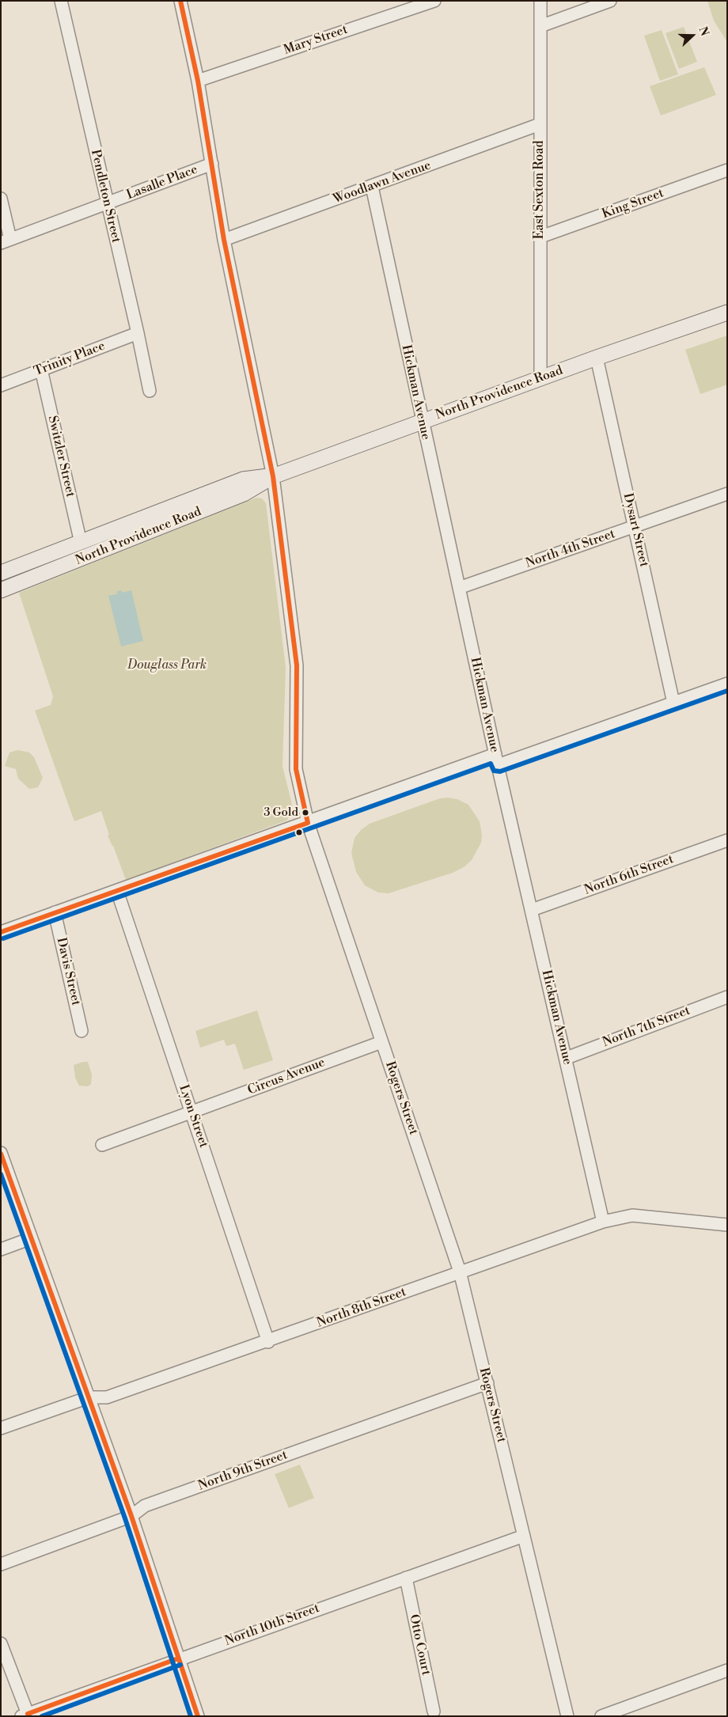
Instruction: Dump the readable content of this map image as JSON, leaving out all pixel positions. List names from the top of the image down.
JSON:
{
  "streets": {
    "main road": ["North Providence Road"],
    "street": [
      "Mary Street",
      "Lasalle Place",
      "Woodlawn Avenue",
      "East Sexton Road",
      "Pendleton Street",
      "King Street",
      "Trinity Place",
      "Hickman Avenue",
      "Switzler Street",
      "Dysart Street",
      "North 4th Street",
      "North 6th Street",
      "Davis Street",
      "North 7th Street",
      "Circus Avenue",
      "Rogers Street",
      "Lyon Street",
      "North 8th Street",
      "North 9th Street",
      "North 10th Street",
      "Otto Court"
    ]
  },
  "crossings": [
    ["Mary Street", "Rogers Street"],
    ["Lasalle Place", "Pendleton Street"],
    ["Lasalle Place", "Rogers Street"],
    ["Woodlawn Avenue", "East Sexton Road"],
    ["Woodlawn Avenue", "Hickman Avenue"],
    ["Woodlawn Avenue", "Rogers Street"],
    ["East Sexton Road", "King Street"],
    ["East Sexton Road", "North Providence Road"],
    ["Pendleton Street", "Trinity Place"],
    ["Trinity Place", "Switzler Street"],
    ["Hickman Avenue", "North Providence Road"],
    ["Hickman Avenue", "North 4th Street"],
    ["Hickman Avenue", "North 6th Street"],
    ["Hickman Avenue", "North 7th Street"],
    ["Hickman Avenue", "North 8th Street"],
    ["North Providence Road", "Switzler Street"],
    ["North Providence Road", "Dysart Street"],
    ["North Providence Road", "Rogers Street"],
    ["Dysart Street", "North 4th Street"],
    ["Circus Avenue", "Rogers Street"],
    ["Circus Avenue", "Lyon Street"],
    ["Rogers Street", "North 8th Street"],
    ["Rogers Street", "North 9th Street"],
    ["Rogers Street", "North 10th Street"],
    ["Lyon Street", "North 8th Street"],
    ["North 10th Street", "Otto Court"]
  ],
  "parks": ["Douglass Park"],
  "places": ["3 Gold"],
  "north": "right"
}
